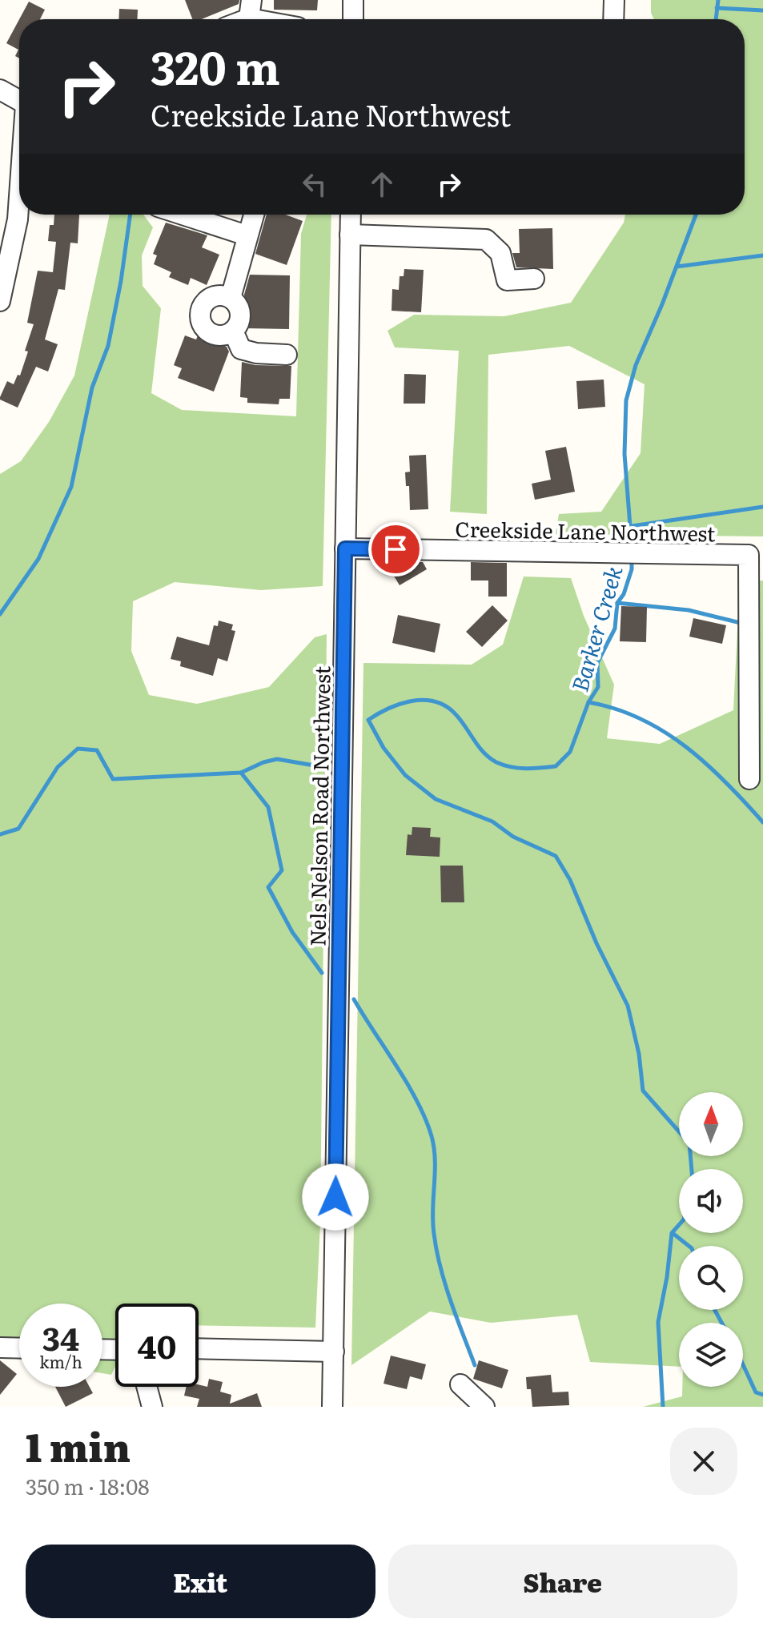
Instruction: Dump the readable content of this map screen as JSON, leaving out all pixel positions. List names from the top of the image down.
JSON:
{
  "streets": {
    "street": ["Creekside Lane Northwest", "Nels Nelson Road Northwest"]
  },
  "crossings": [
    ["Creekside Lane Northwest", "Nels Nelson Road Northwest"]
  ],
  "water": ["Barker Creek"],
  "north": "top",
  "page": {
    "turn": ["320 m", "Creekside Lane Northwest"],
    "speed": "34 km/h",
    "limit": "40",
    "heading": ["1 min", "350 m · 18:08"],
    "buttons": ["Exit", "Share"]
  }
}
